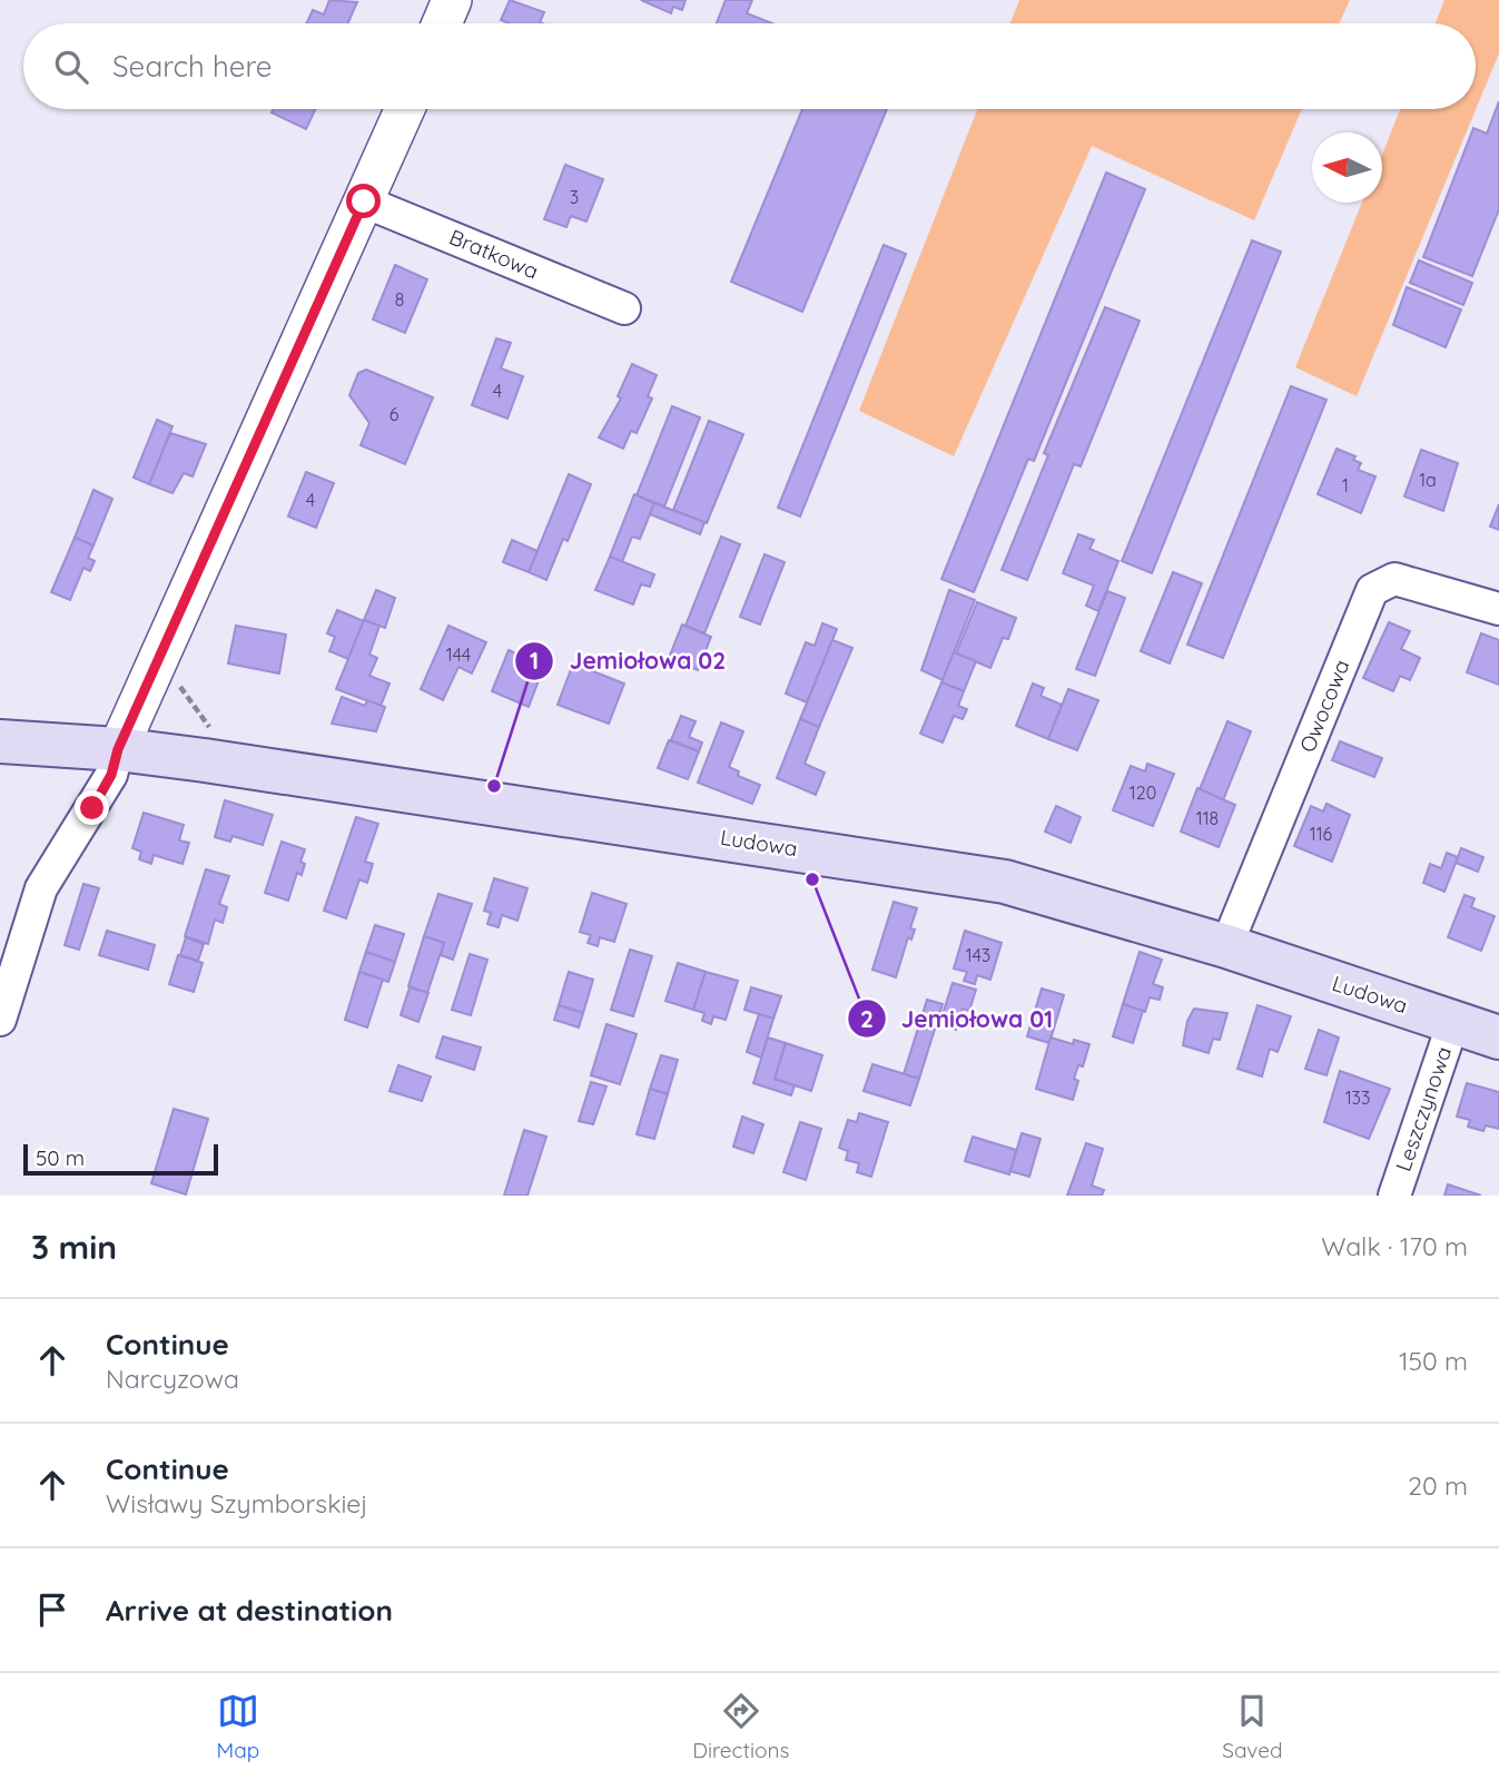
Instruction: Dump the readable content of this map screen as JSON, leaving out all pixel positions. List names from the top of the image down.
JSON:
{
  "streets": {
    "main road": ["Ludowa"],
    "street": ["Bratkowa", "Owocowa", "Leszczynowa"]
  },
  "crossings": [
    ["Owocowa", "Ludowa"],
    ["Ludowa", "Leszczynowa"]
  ],
  "places": ["Jemiołowa 02", "Jemiołowa 01"],
  "house_numbers": [
    "3",
    "8",
    "4",
    "6",
    "1a",
    "1",
    "4",
    "144",
    "120",
    "118",
    "116",
    "143",
    "133"
  ],
  "scale_bar": "50 m",
  "north": "left",
  "page": {
    "search": "Search here",
    "scale": "50 m",
    "heading": ["3 min", "Walk · 170 m"],
    "list": [
      ["Continue", "Narcyzowa", "150 m"],
      ["Continue", "Wisławy Szymborskiej", "20 m"],
      "Arrive at destination"
    ],
    "nav": ["Map", "Directions", "Saved"]
  }
}
